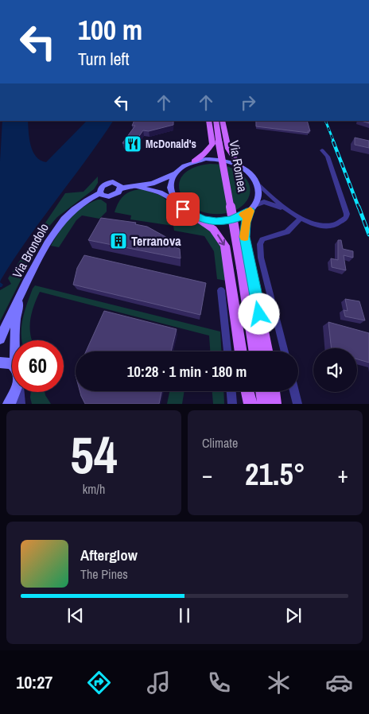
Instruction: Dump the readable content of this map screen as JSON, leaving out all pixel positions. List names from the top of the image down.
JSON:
{
  "streets": {
    "main road": ["Via Romea", "Via Brondolo"]
  },
  "places": {
    "restaurant": ["McDonald's"],
    "building": ["Terranova"]
  },
  "page": {
    "turn": ["100 m", "Turn left"],
    "limit": "60",
    "trip": "10:28 · 1 min · 180 m",
    "tile": [
      ["54", "km/h"],
      "Climate"
    ],
    "heat": ["−", "21.5°", "+"],
    "song": ["Afterglow", "The Pines"],
    "tabs": "10:27"
  }
}
